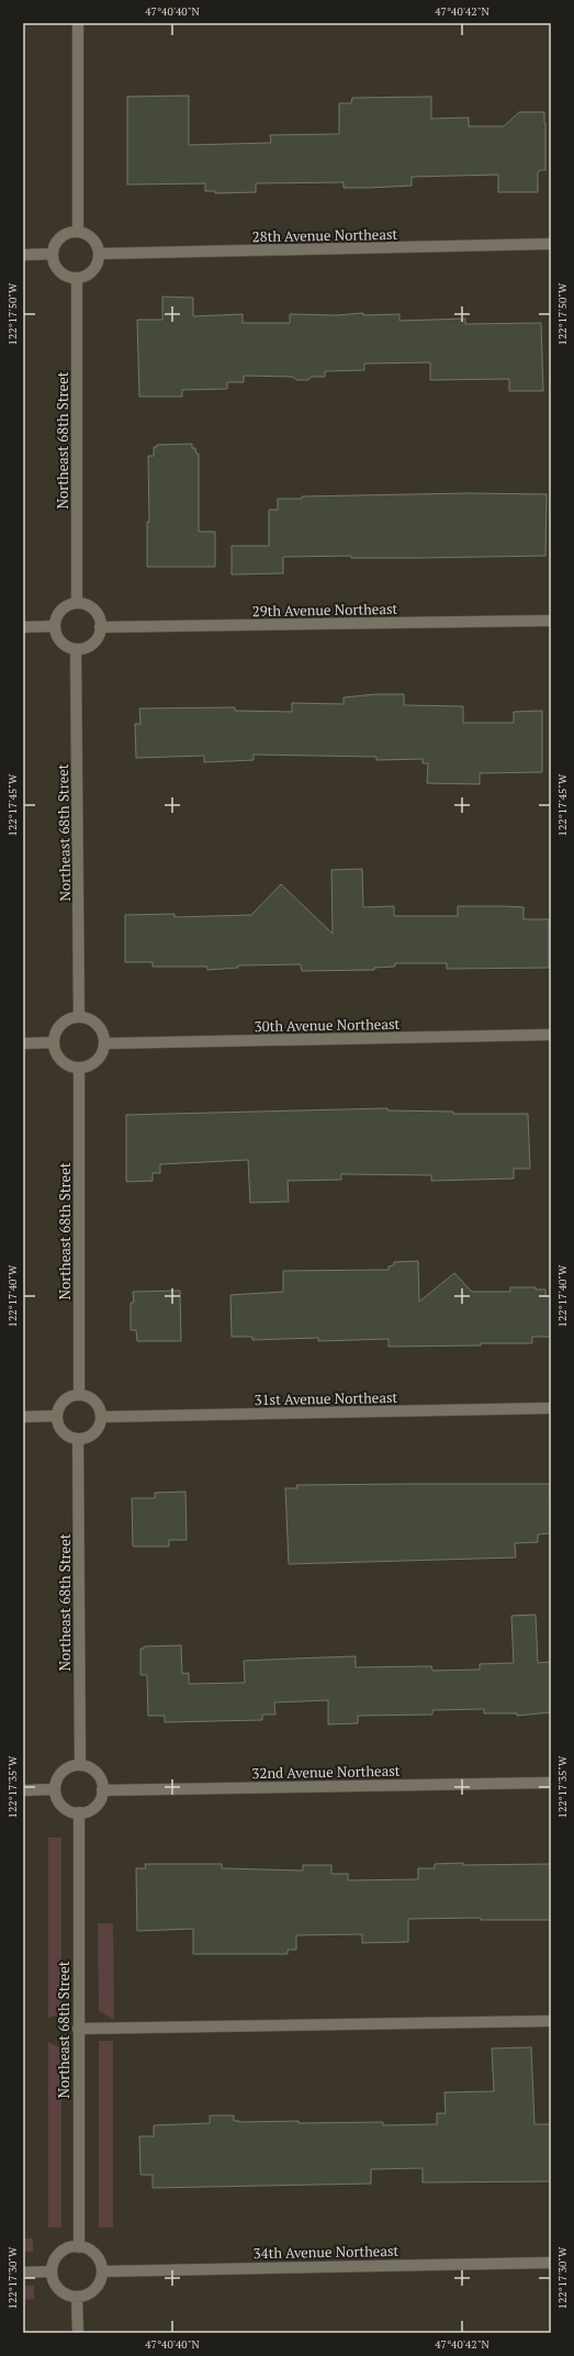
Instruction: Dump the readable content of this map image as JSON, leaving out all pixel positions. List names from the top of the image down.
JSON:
{
  "streets": {
    "street": [
      "28th Avenue Northeast",
      "Northeast 68th Street",
      "29th Avenue Northeast",
      "30th Avenue Northeast",
      "31st Avenue Northeast",
      "32nd Avenue Northeast",
      "34th Avenue Northeast"
    ]
  },
  "crossings": [
    ["28th Avenue Northeast", "Northeast 68th Street"],
    ["Northeast 68th Street", "29th Avenue Northeast"],
    ["Northeast 68th Street", "30th Avenue Northeast"],
    ["Northeast 68th Street", "31st Avenue Northeast"],
    ["Northeast 68th Street", "32nd Avenue Northeast"],
    ["Northeast 68th Street", "34th Avenue Northeast"]
  ],
  "coordinates": [
    "47°40'40\"N",
    "47°40'42\"N",
    "122°17'50\"W",
    "122°17'45\"W",
    "122°17'40\"W",
    "122°17'35\"W",
    "122°17'30\"W"
  ]
}
